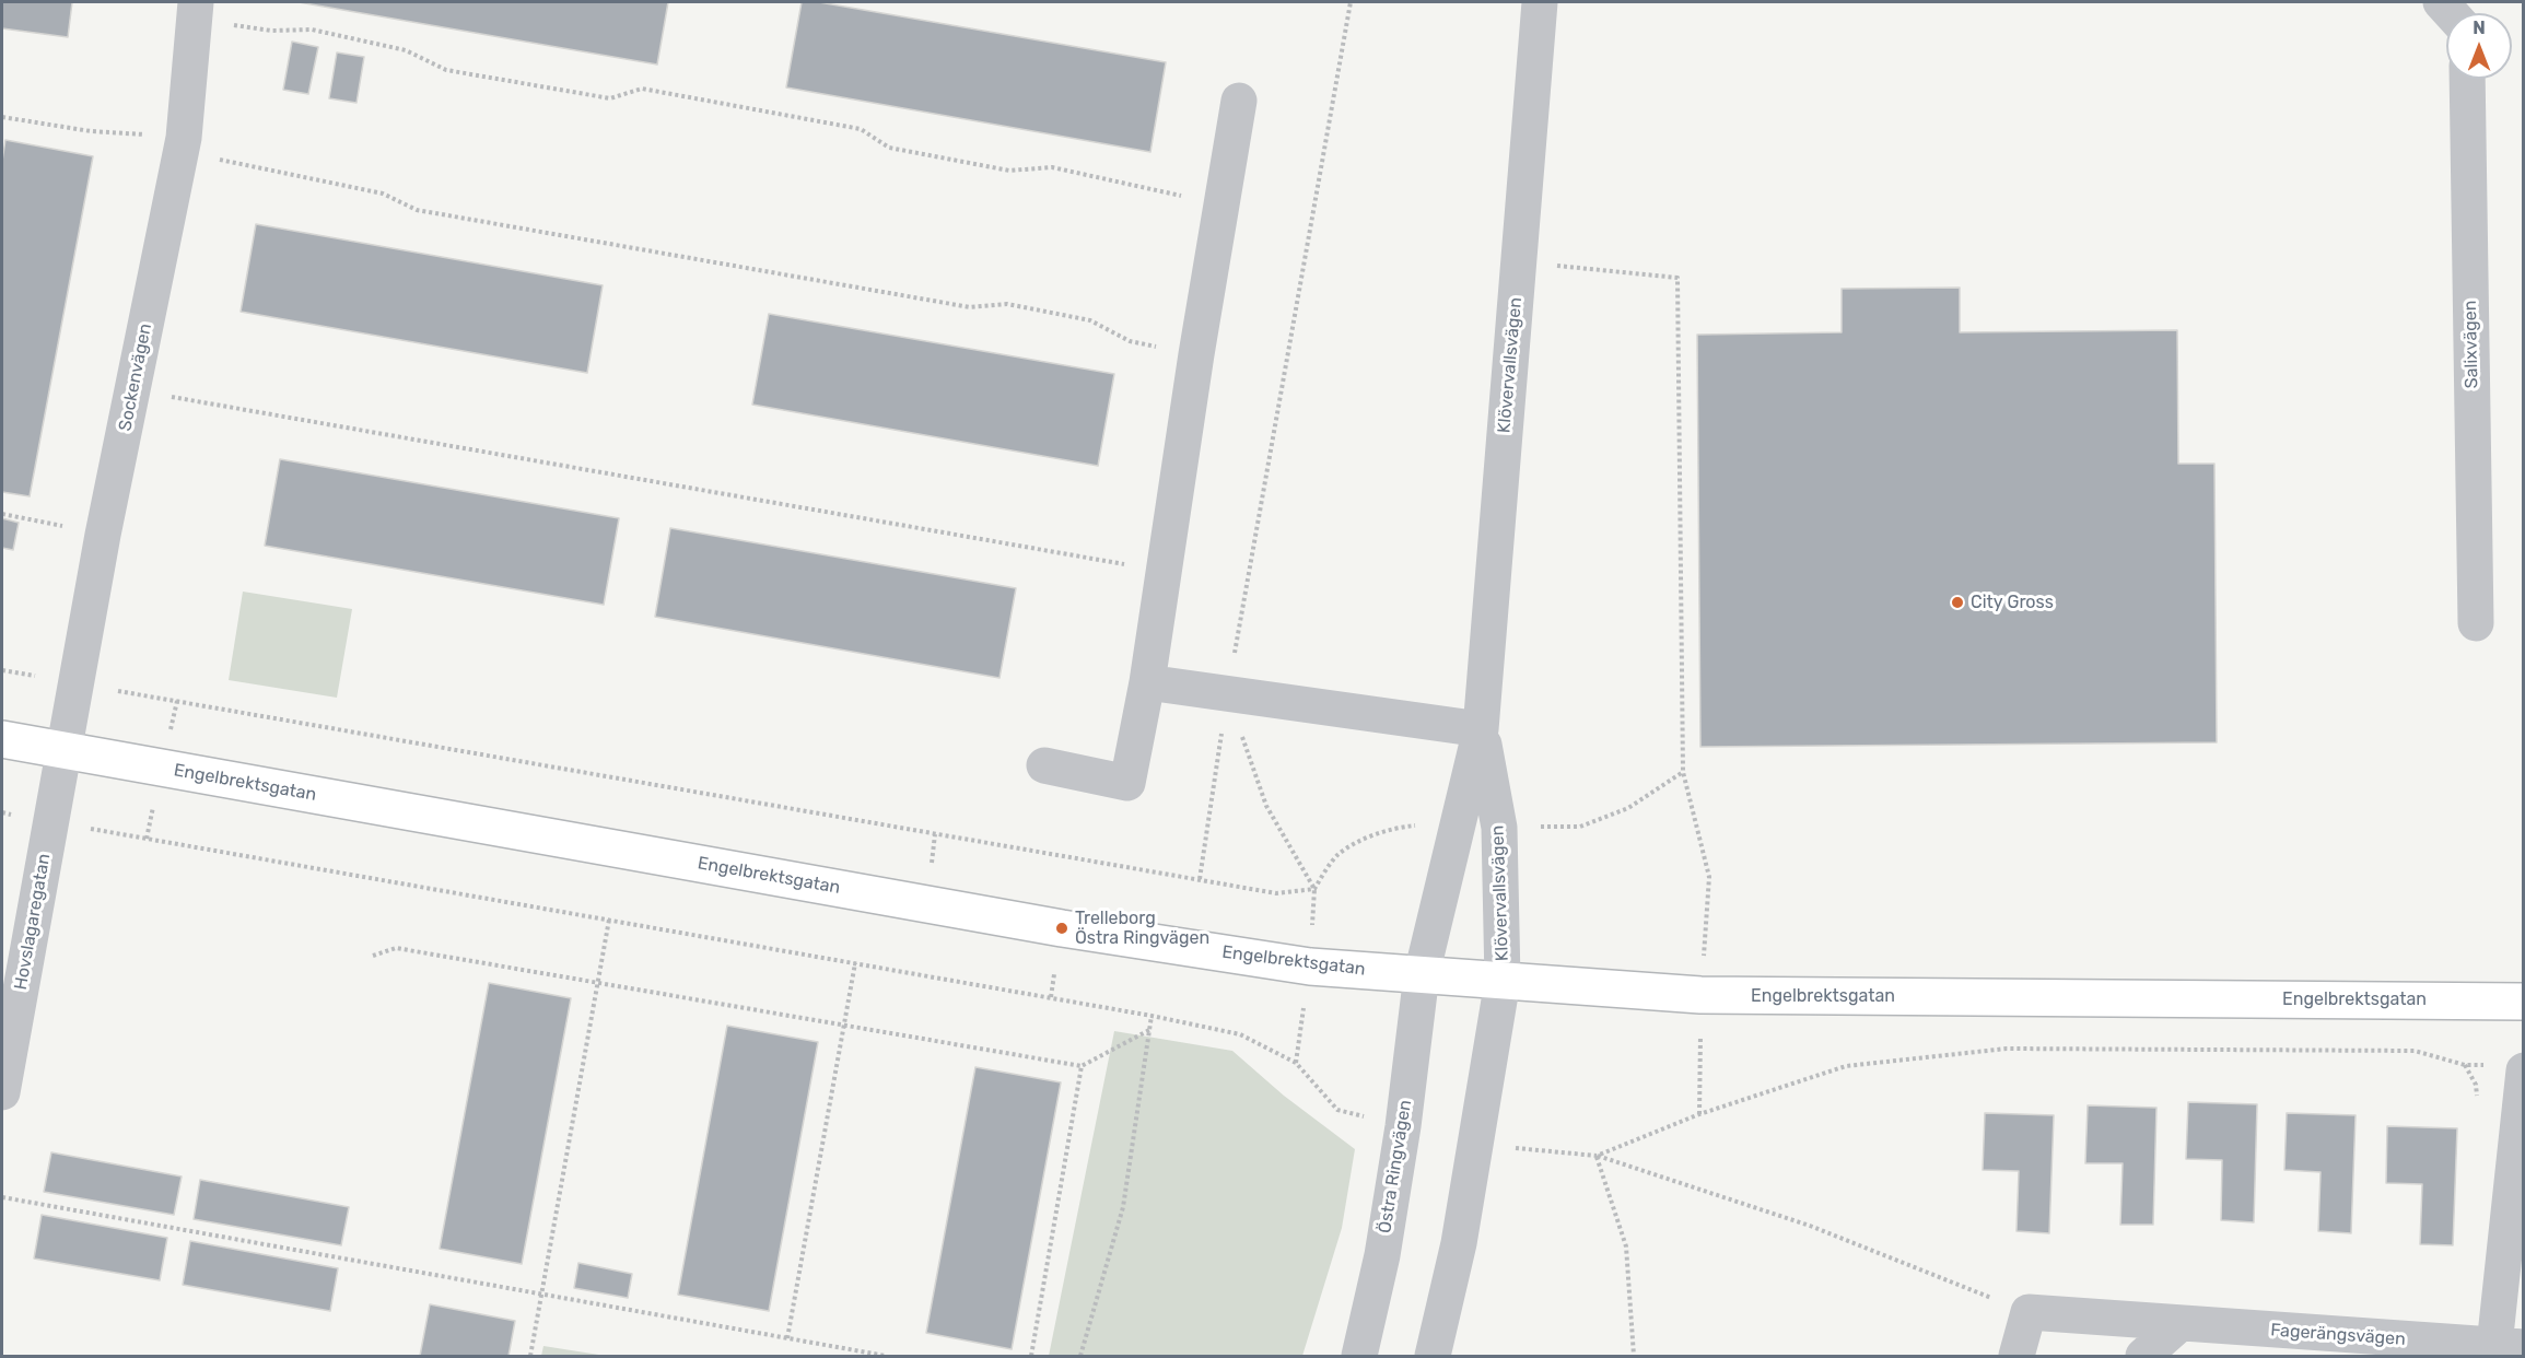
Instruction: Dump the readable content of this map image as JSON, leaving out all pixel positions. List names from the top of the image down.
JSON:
{
  "streets": {
    "main road": ["Engelbrektsgatan"],
    "street": [
      "Salixvägen",
      "Klövervallsvägen",
      "Sockenvägen",
      "Hovslagaregatan",
      "Östra Ringvägen",
      "Fagerängsvägen"
    ]
  },
  "crossings": [
    ["Klövervallsvägen", "Engelbrektsgatan"],
    ["Klövervallsvägen", "Östra Ringvägen"],
    ["Sockenvägen", "Engelbrektsgatan"],
    ["Sockenvägen", "Hovslagaregatan"],
    ["Engelbrektsgatan", "Hovslagaregatan"],
    ["Engelbrektsgatan", "Östra Ringvägen"]
  ],
  "places": ["City Gross", "Trelleborg Östra Ringvägen"],
  "north": "top"
}
